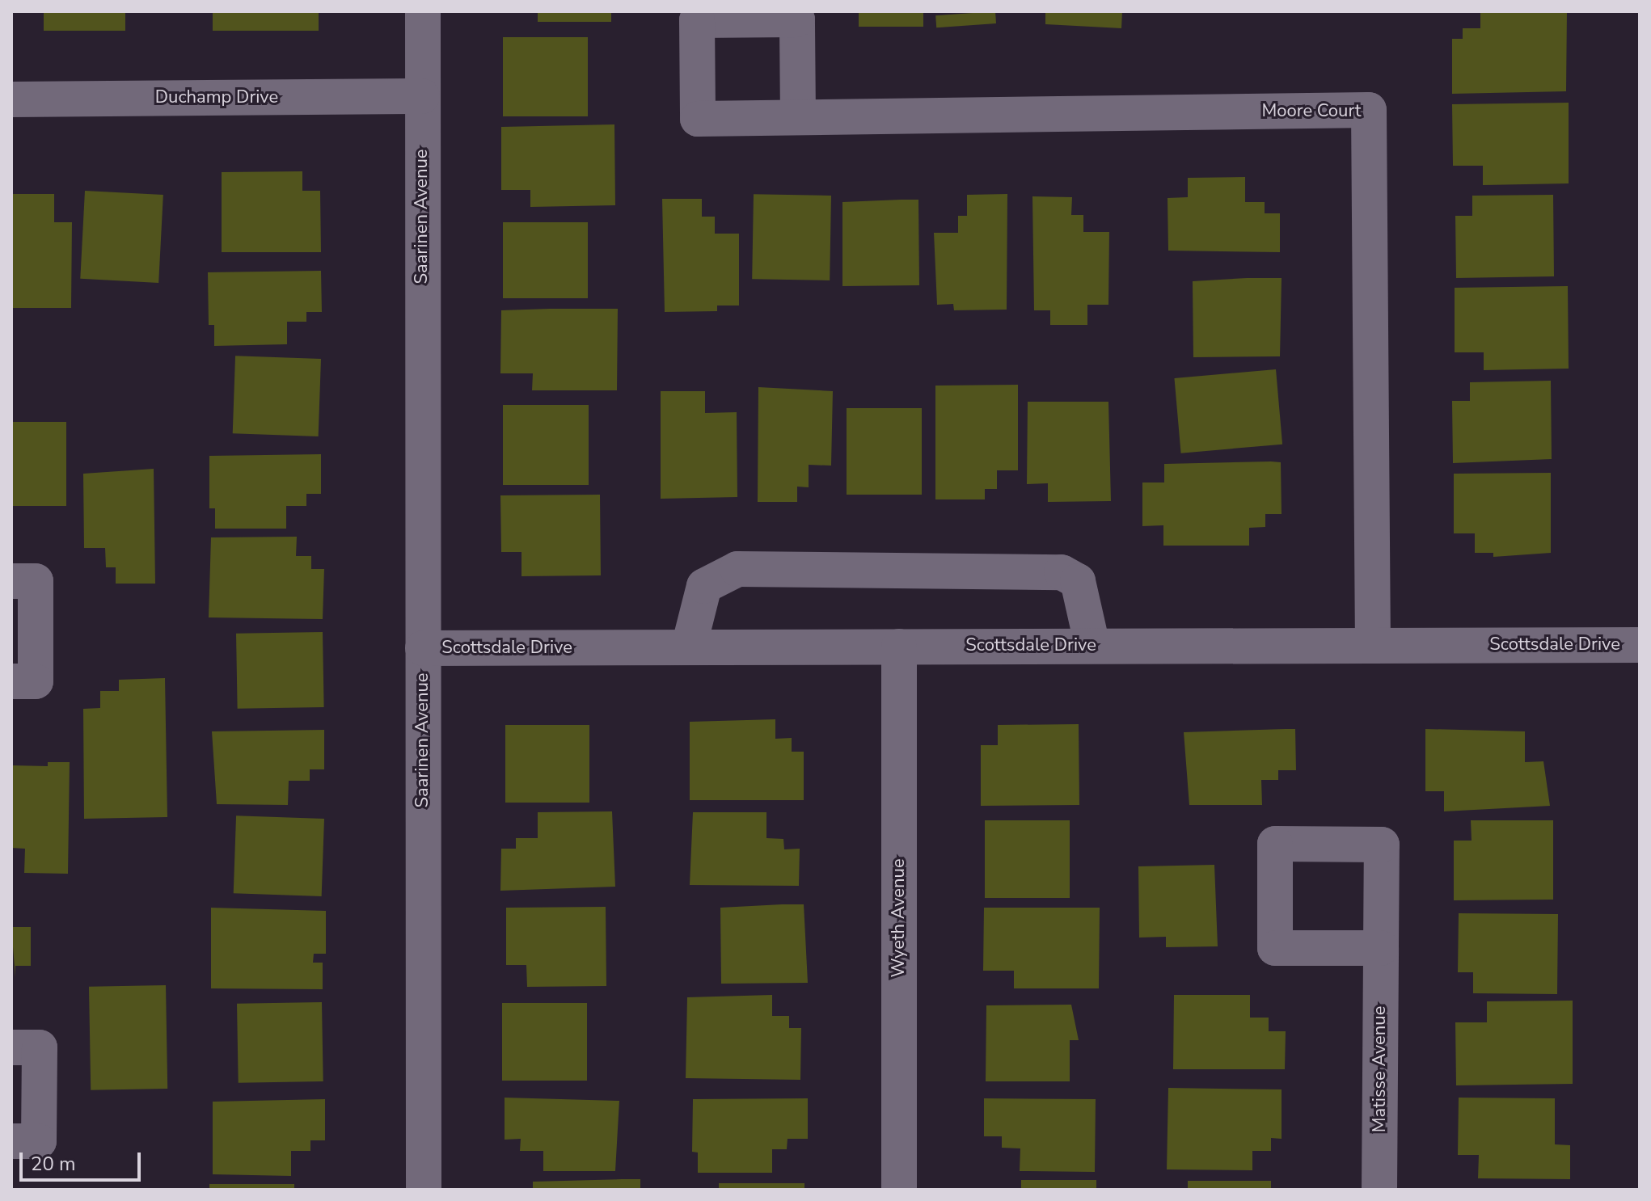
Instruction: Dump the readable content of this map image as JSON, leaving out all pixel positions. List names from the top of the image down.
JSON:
{
  "streets": {
    "street": [
      "Duchamp Drive",
      "Moore Court",
      "Saarinen Avenue",
      "Scottsdale Drive",
      "Wyeth Avenue",
      "Matisse Avenue"
    ]
  },
  "crossings": [
    ["Duchamp Drive", "Saarinen Avenue"],
    ["Moore Court", "Scottsdale Drive"],
    ["Saarinen Avenue", "Scottsdale Drive"],
    ["Scottsdale Drive", "Wyeth Avenue"]
  ],
  "scale_bar": "20 m"
}
